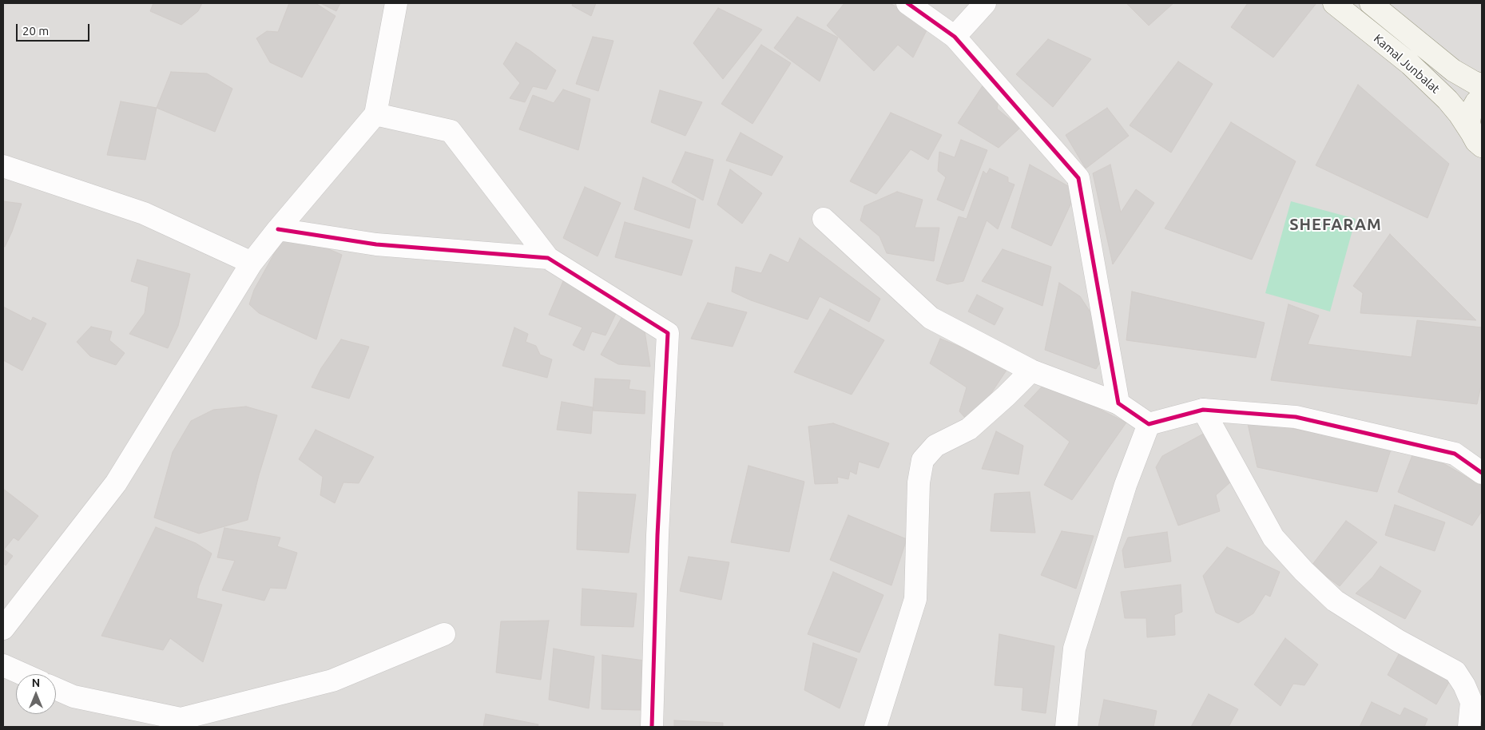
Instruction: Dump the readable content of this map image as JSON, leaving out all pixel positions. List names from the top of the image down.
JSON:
{
  "streets": {
    "main road": ["Kamal Junbalat"]
  },
  "districts": ["SHEFARAM"],
  "scale_bar": "20 m",
  "north": "top"
}
